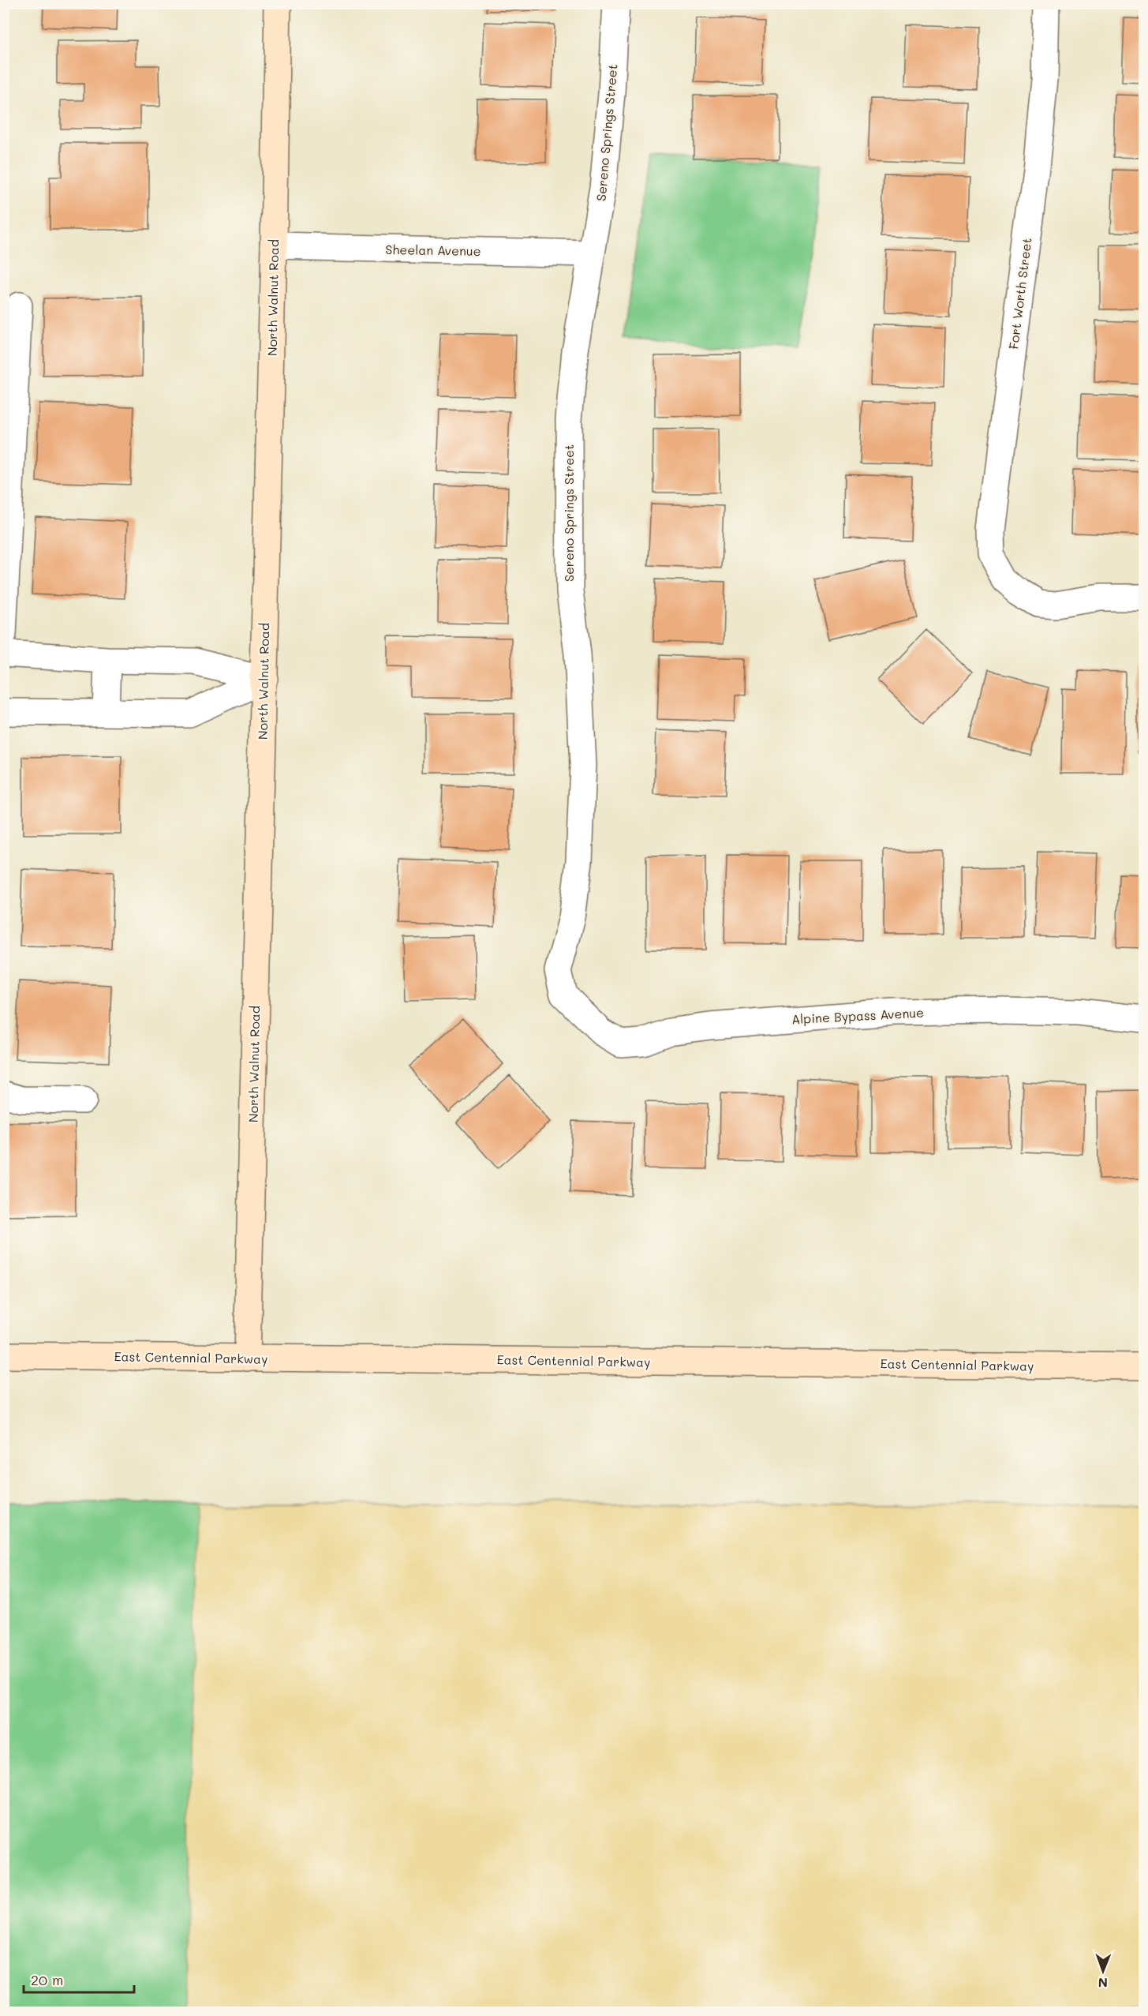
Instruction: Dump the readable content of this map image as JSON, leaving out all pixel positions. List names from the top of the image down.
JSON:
{
  "streets": {
    "street": [
      "Sereno Springs Street",
      "Sheelan Avenue",
      "Fort Worth Street",
      "North Walnut Road",
      "Alpine Bypass Avenue",
      "East Centennial Parkway"
    ]
  },
  "crossings": [
    ["Sereno Springs Street", "Sheelan Avenue"],
    ["Sereno Springs Street", "Alpine Bypass Avenue"],
    ["Sheelan Avenue", "North Walnut Road"],
    ["North Walnut Road", "East Centennial Parkway"]
  ],
  "scale_bar": "20 m",
  "north": "bottom"
}
